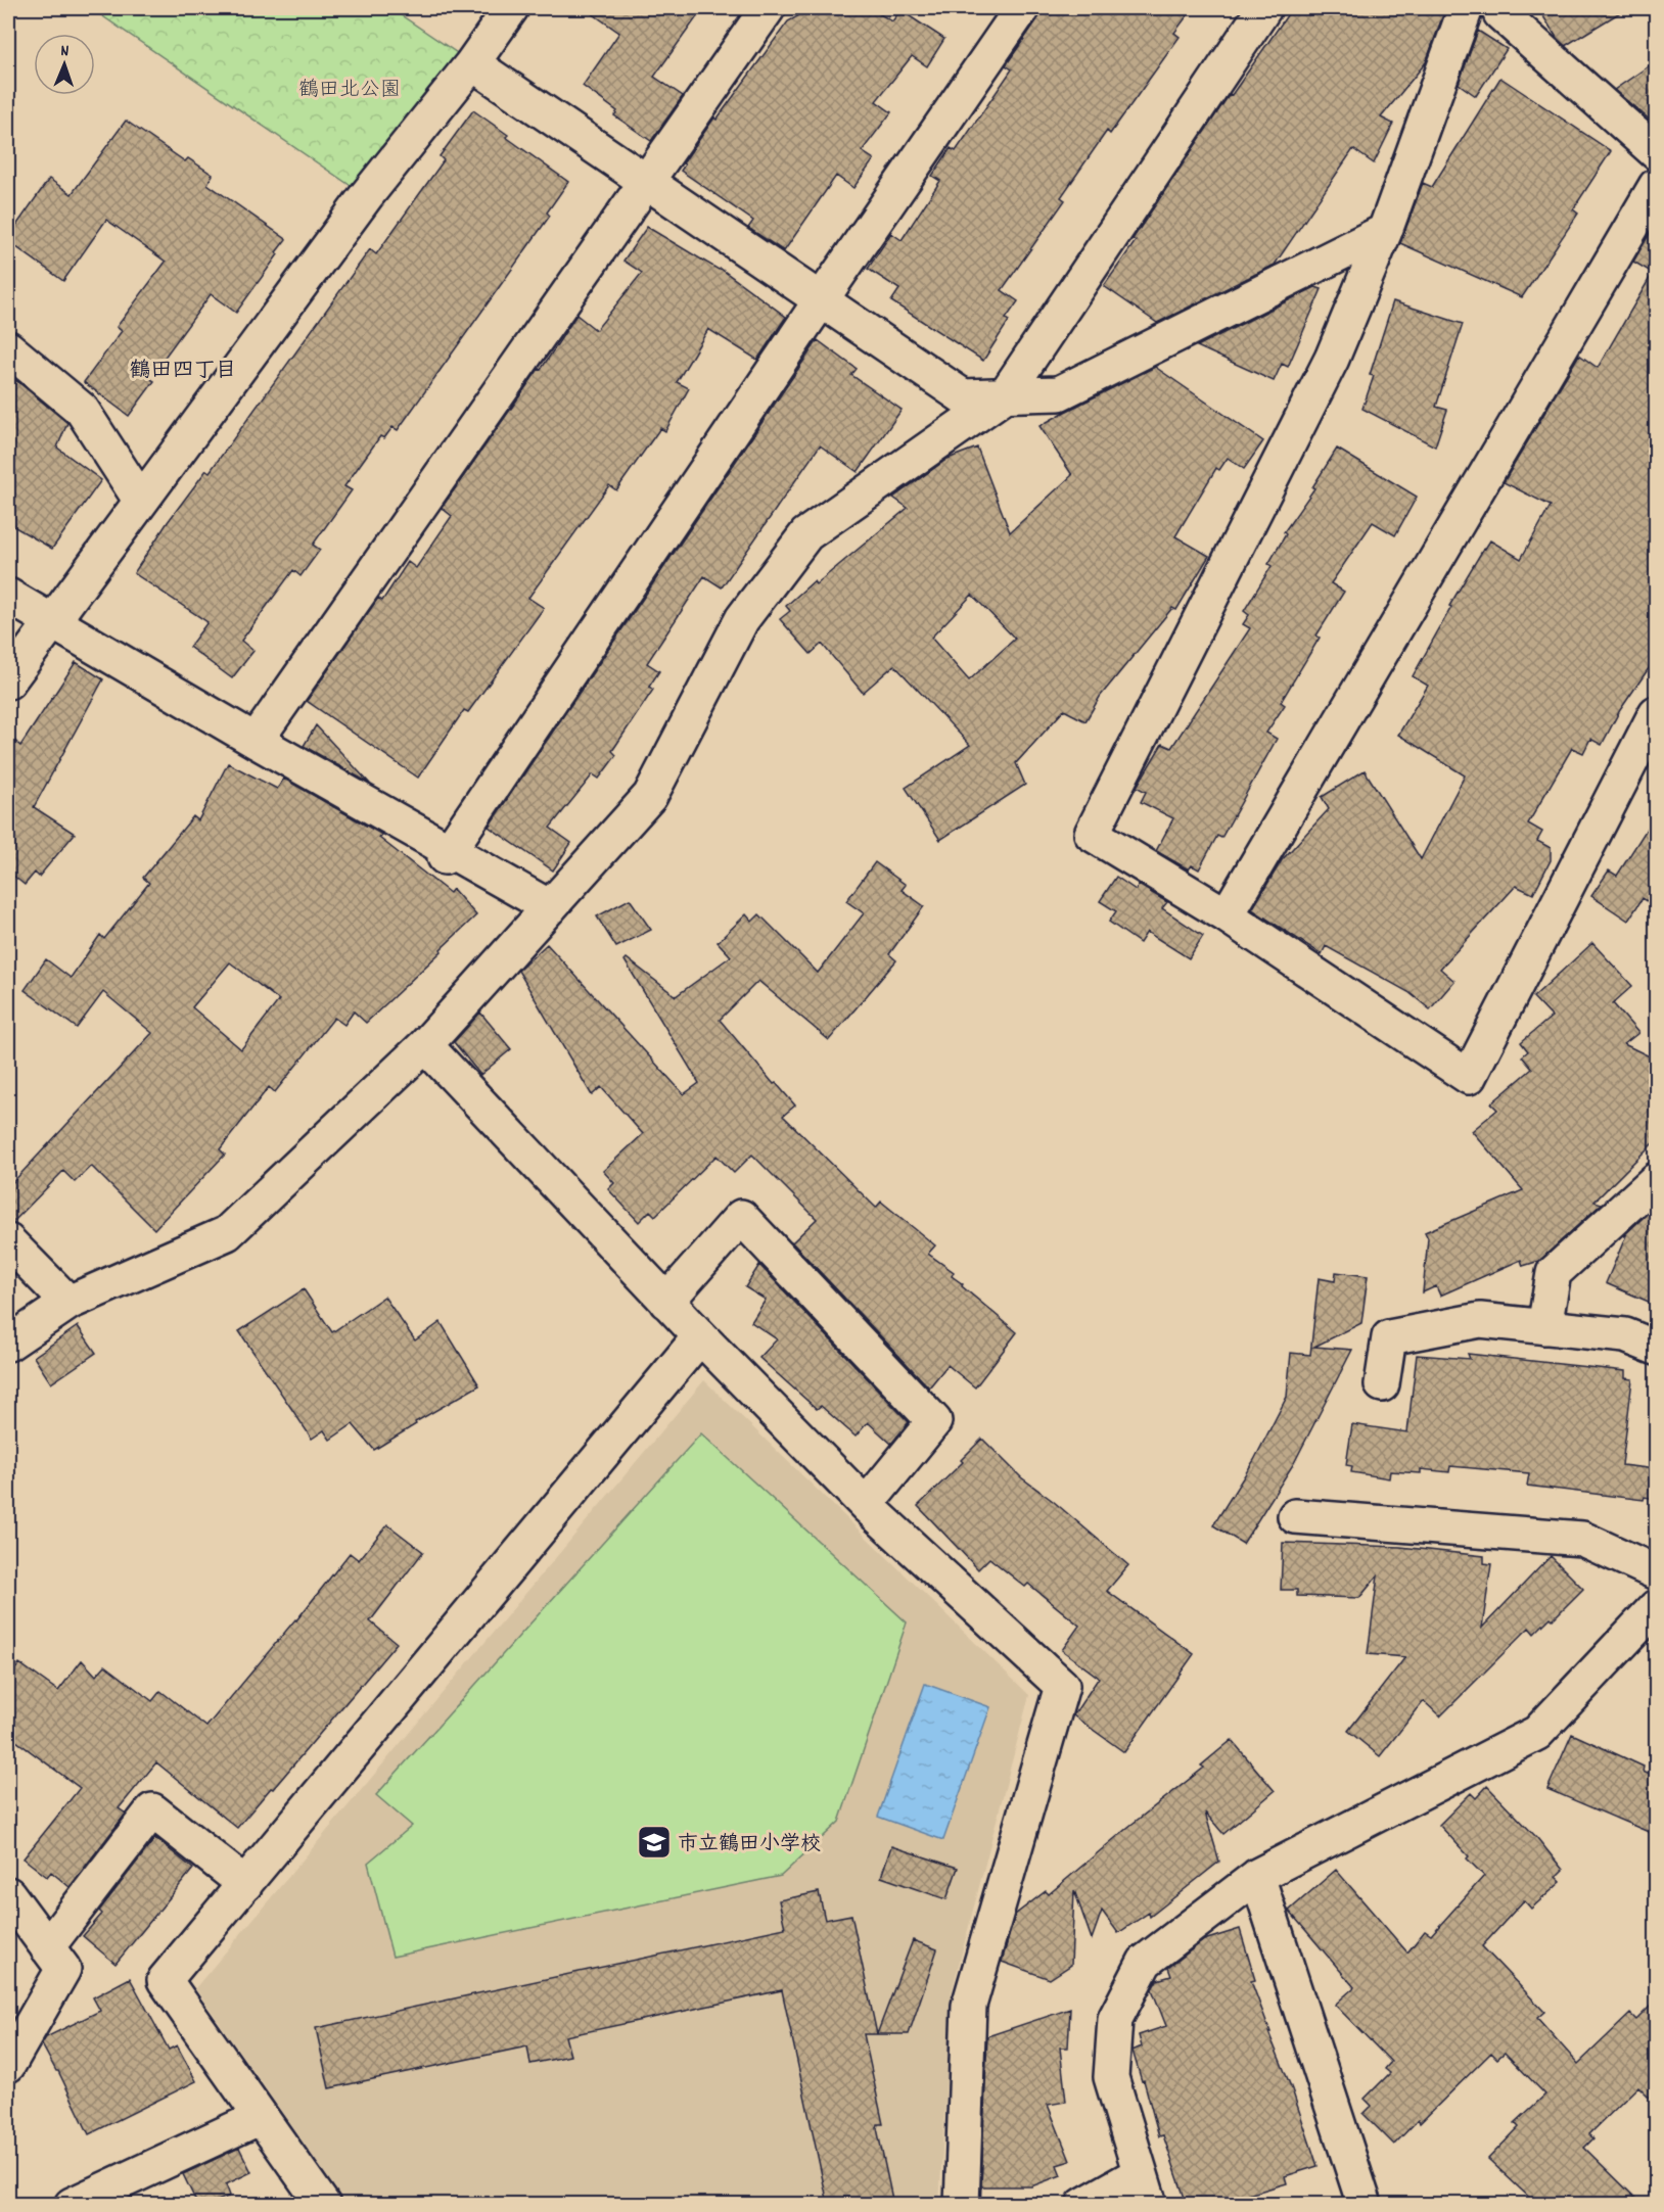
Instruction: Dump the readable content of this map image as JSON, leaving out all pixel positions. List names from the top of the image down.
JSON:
{
  "districts": ["鶴田四丁目"],
  "parks": ["鶴田北公園"],
  "places": {
    "school or university": ["市立鶴田小学校"]
  },
  "north": "top"
}
